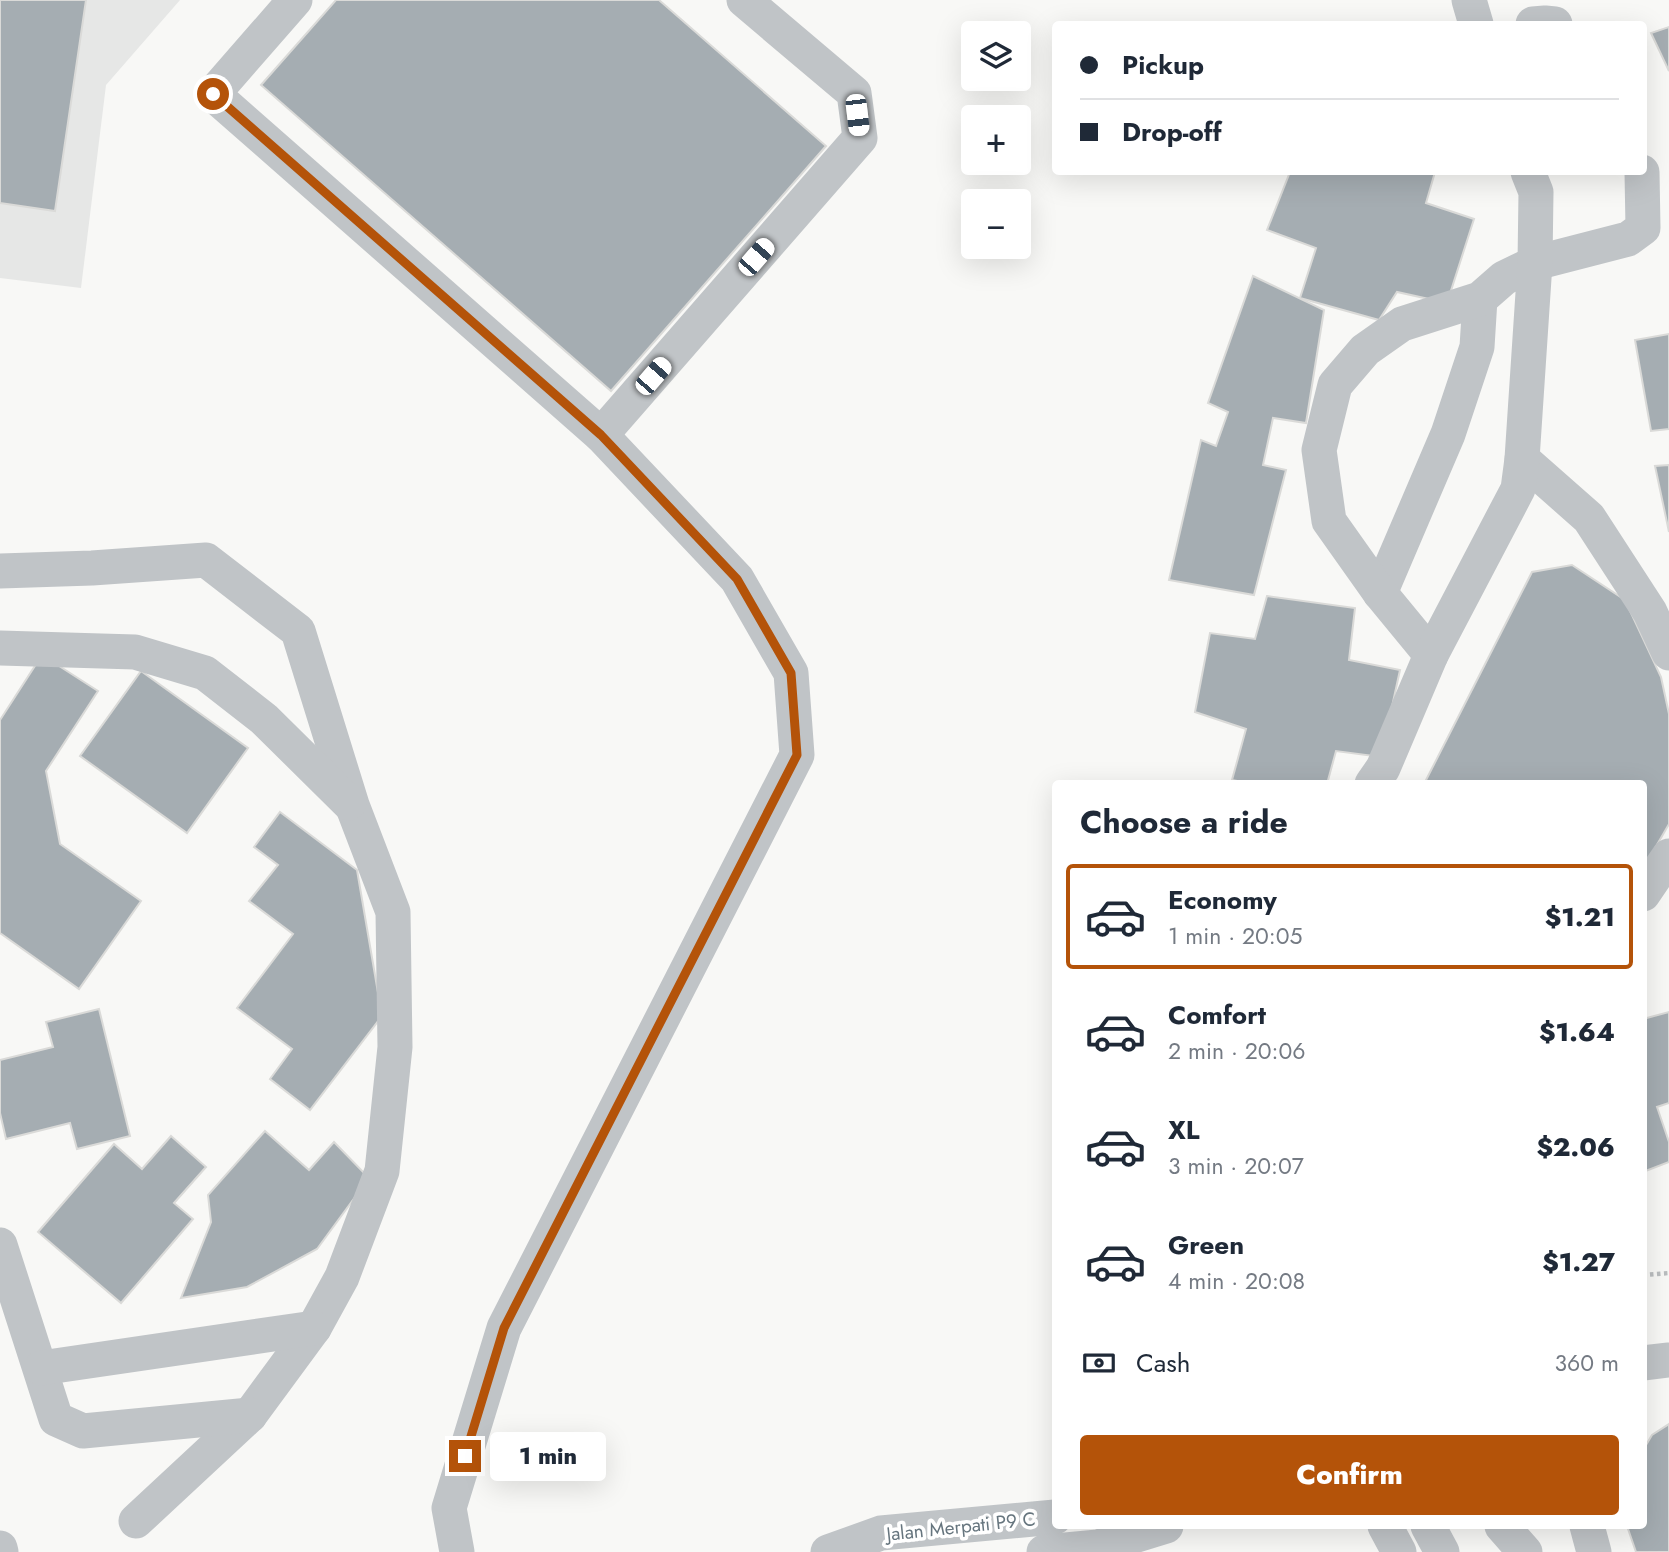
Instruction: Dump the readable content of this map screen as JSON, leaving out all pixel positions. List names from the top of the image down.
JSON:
{
  "streets": {
    "street": ["Jalan Merpati P9 C"]
  },
  "page": {
    "map_buttons": ["+", "−"],
    "banner": ["Pickup", "Drop-off"],
    "heading": "Choose a ride",
    "list": [
      {
        "name": "Economy",
        "note": "1 min · 20:05",
        "value": "$1.21"
      },
      {
        "name": "Comfort",
        "note": "2 min · 20:06",
        "value": "$1.64"
      },
      {
        "name": "XL",
        "note": "3 min · 20:07",
        "value": "$2.06"
      },
      {
        "name": "Green",
        "note": "4 min · 20:08",
        "value": "$1.27"
      }
    ],
    "pay": ["Cash", "360 m"],
    "buttons": "Confirm",
    "bubble": "1 min"
  }
}
